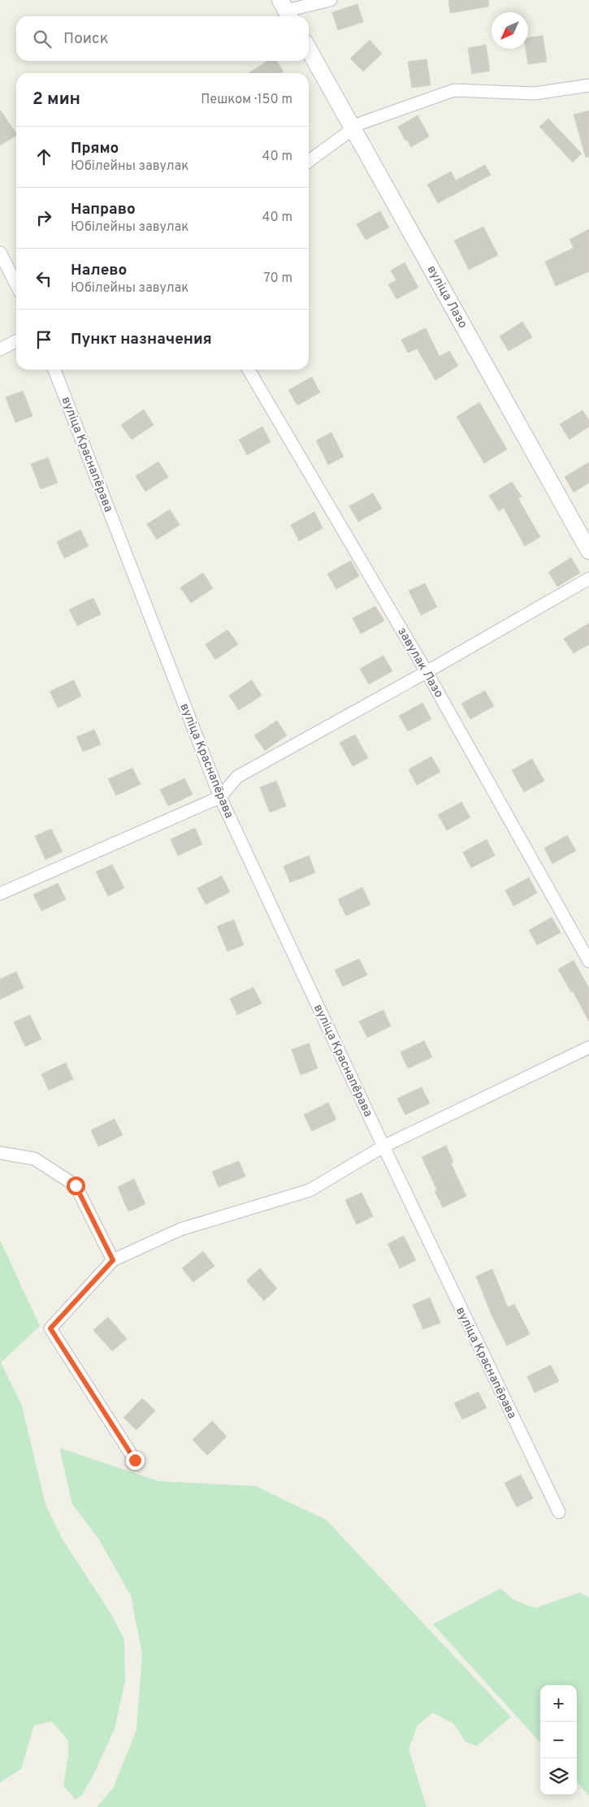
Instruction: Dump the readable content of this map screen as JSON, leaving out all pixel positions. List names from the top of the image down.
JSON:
{
  "streets": {
    "main road": ["вуліца Лазо"],
    "street": ["вуліца Краснапёрава", "завулак Лазо"]
  },
  "north": "bottom left",
  "page": {
    "search": "Поиск",
    "heading": ["2 мин", "Пешком · 150 m"],
    "list": [
      ["Прямо", "Юбілейны завулак", "40 m"],
      ["Направо", "Юбілейны завулак", "40 m"],
      ["Налево", "Юбілейны завулак", "70 m"],
      "Пункт назначения"
    ],
    "map_buttons": ["+", "−"]
  }
}
